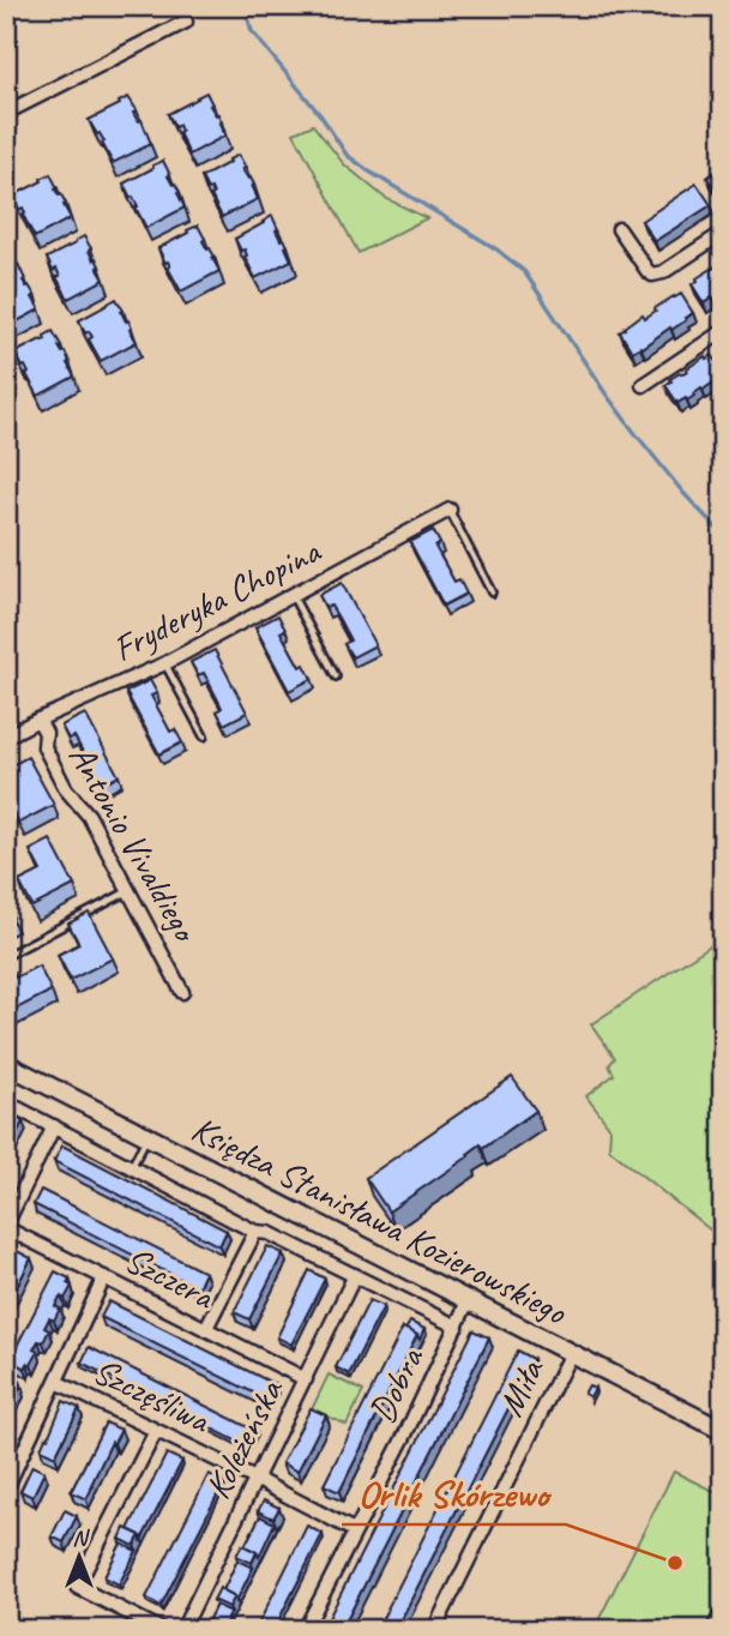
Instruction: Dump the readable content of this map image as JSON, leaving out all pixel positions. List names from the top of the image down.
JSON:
{
  "streets": {
    "street": [
      "Fryderyka Chopina",
      "Antonio Vivaldiego",
      "Księdza Stanisława Kozierowskiego",
      "Szczera",
      "Dobra",
      "Miła",
      "Szczęśliwa",
      "Koleżeńska"
    ]
  },
  "crossings": [
    ["Fryderyka Chopina", "Antonio Vivaldiego"],
    ["Księdza Stanisława Kozierowskiego", "Dobra"],
    ["Księdza Stanisława Kozierowskiego", "Miła"],
    ["Szczera", "Koleżeńska"],
    ["Dobra", "Szczęśliwa"],
    ["Szczęśliwa", "Koleżeńska"]
  ],
  "places": ["Orlik Skórzewo"],
  "north": "top"
}
